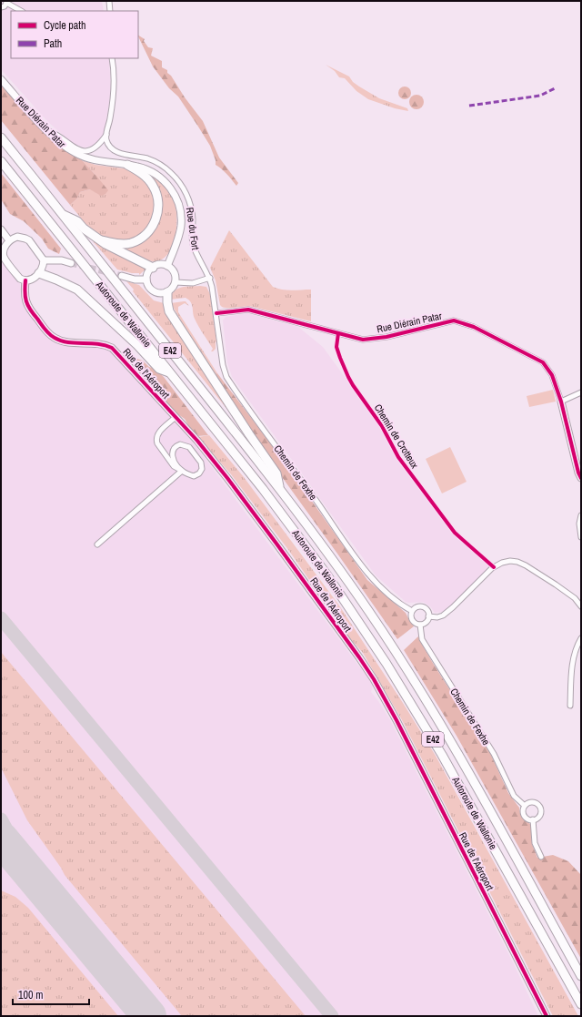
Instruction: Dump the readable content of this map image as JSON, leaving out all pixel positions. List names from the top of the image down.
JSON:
{
  "streets": {
    "highway": ["Autoroute de Wallonie", "E42"],
    "street": [
      "Rue Diérain Patar",
      "Rue du Fort",
      "Rue de l'Aéroport",
      "Chemin de Fexhe"
    ],
    "cycle path": ["Chemin de Crotteux"]
  },
  "crossings": [
    ["Rue Diérain Patar", "Rue du Fort"],
    ["Rue Diérain Patar", "Chemin de Fexhe"],
    ["Rue du Fort", "Chemin de Fexhe"]
  ],
  "legend": ["Cycle path", "Path"],
  "scale_bar": "100 m"
}
